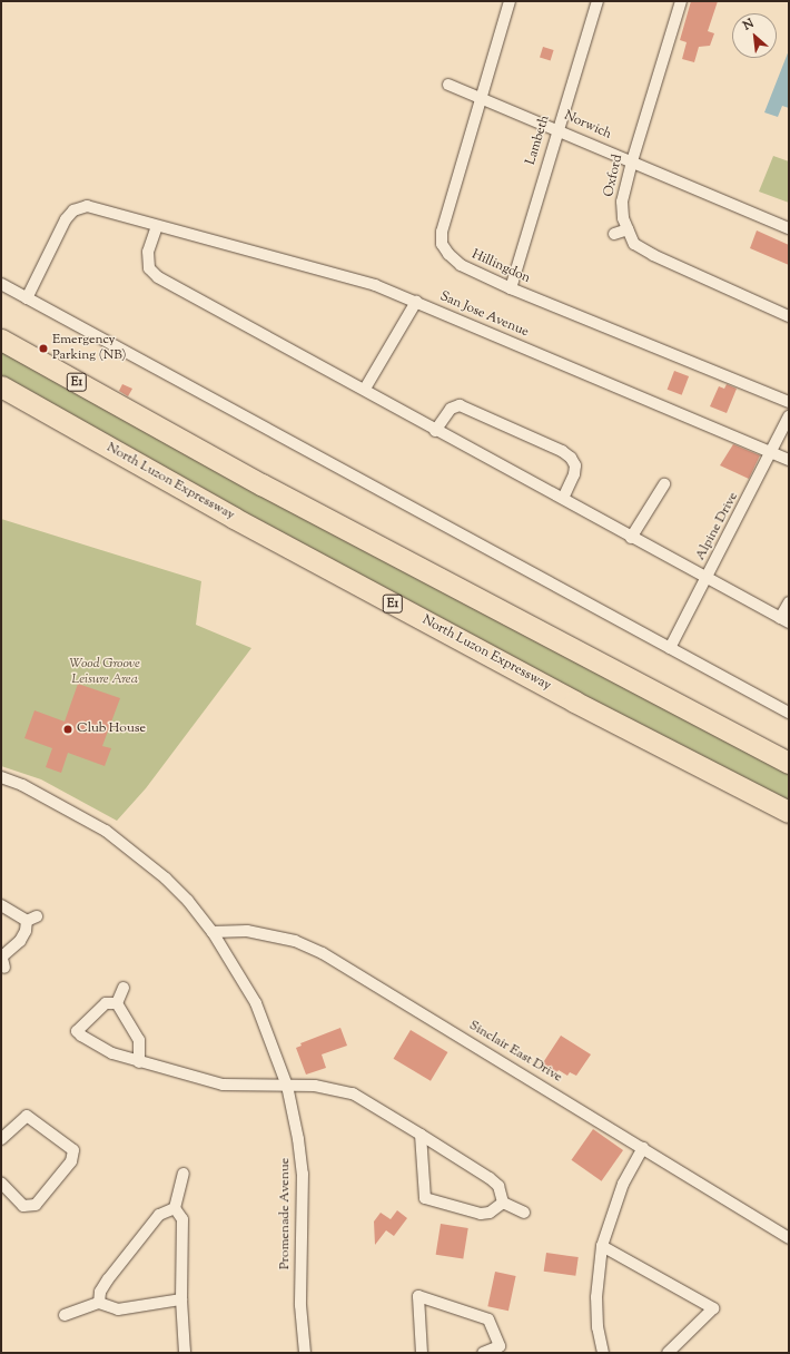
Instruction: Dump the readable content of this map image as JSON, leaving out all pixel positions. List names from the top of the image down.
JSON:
{
  "streets": {
    "highway": ["E1", "North Luzon Expressway"],
    "street": [
      "Norwich",
      "Lambeth",
      "Oxford",
      "Hillingdon",
      "San Jose Avenue",
      "Alpine Drive",
      "Sinclair East Drive",
      "Promenade Avenue"
    ]
  },
  "crossings": [
    ["Norwich", "Lambeth"],
    ["Norwich", "Oxford"],
    ["Norwich", "Hillingdon"],
    ["Lambeth", "Hillingdon"],
    ["San Jose Avenue", "Alpine Drive"],
    ["Sinclair East Drive", "Promenade Avenue"]
  ],
  "parks": ["Wood Groove Leisure Area"],
  "places": ["Emergency Parking (NB)", "Club House"],
  "north": "top left"
}
